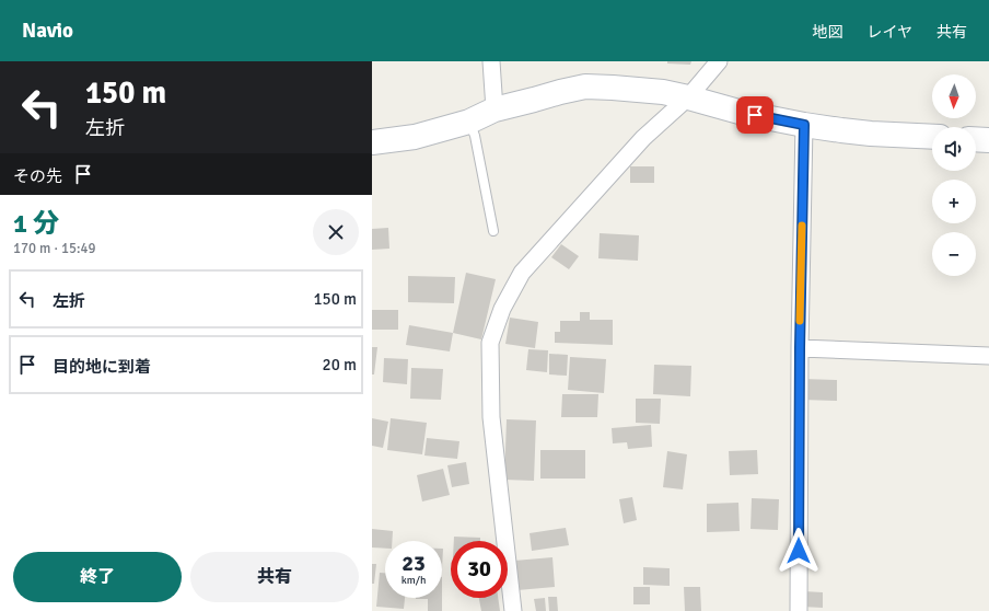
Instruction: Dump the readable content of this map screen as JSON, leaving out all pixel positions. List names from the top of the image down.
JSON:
{
  "north": "bottom",
  "page": {
    "header": "Navio",
    "nav": ["地図", "レイヤ", "共有"],
    "turn": ["150 m", "左折"],
    "map_buttons": ["+", "−"],
    "then": "その先",
    "heading": ["1 分", "170 m · 15:49"],
    "list": [
      {
        "name": "左折",
        "value": "150 m"
      },
      {
        "name": "目的地に到着",
        "value": "20 m"
      }
    ],
    "speed": "23 km/h",
    "limit": "30",
    "buttons": ["終了", "共有"]
  }
}
